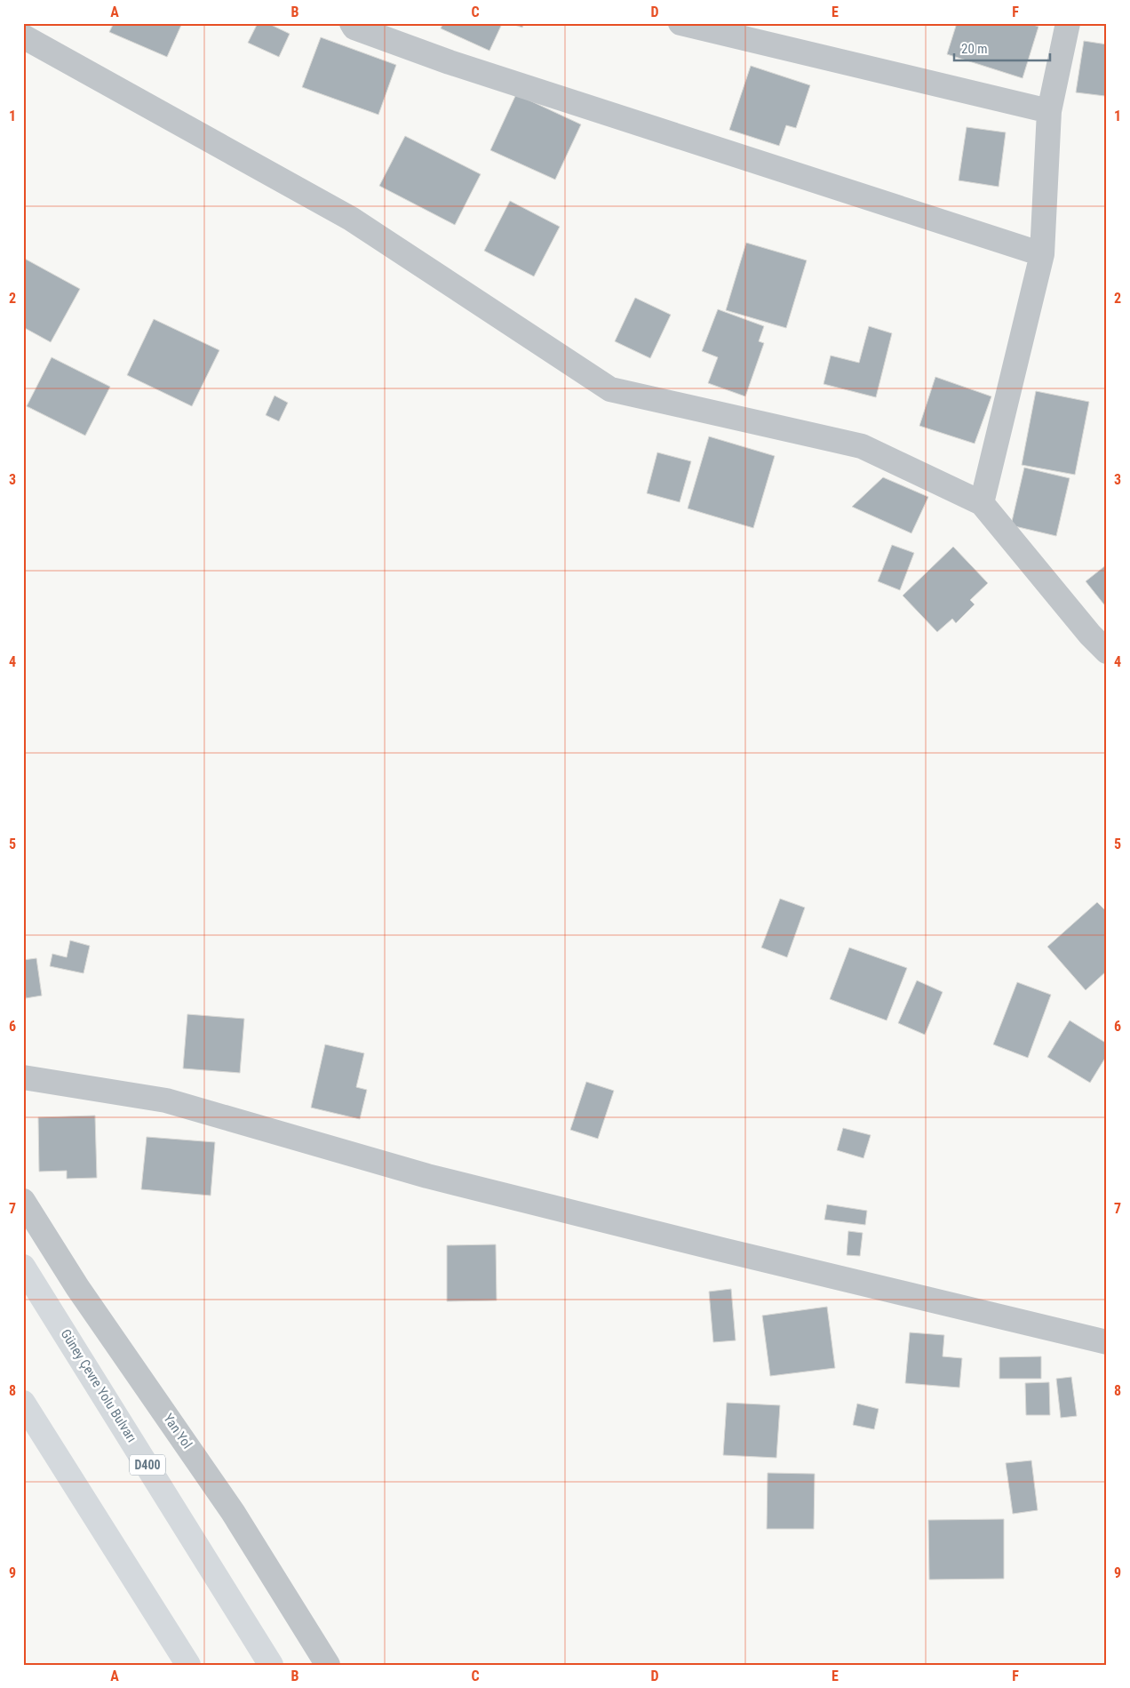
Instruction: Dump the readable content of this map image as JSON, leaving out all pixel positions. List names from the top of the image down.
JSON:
{
  "streets": {
    "highway": ["Güney Çevre Yolu Bulvarı", "D400"],
    "street": ["Yan Yol"]
  },
  "scale_bar": "20 m",
  "grid": {
    "columns": [
      "A",
      "B",
      "C",
      "D",
      "E",
      "F"
    ],
    "rows": [
      "1",
      "2",
      "3",
      "4",
      "5",
      "6",
      "7",
      "8",
      "9"
    ]
  }
}
